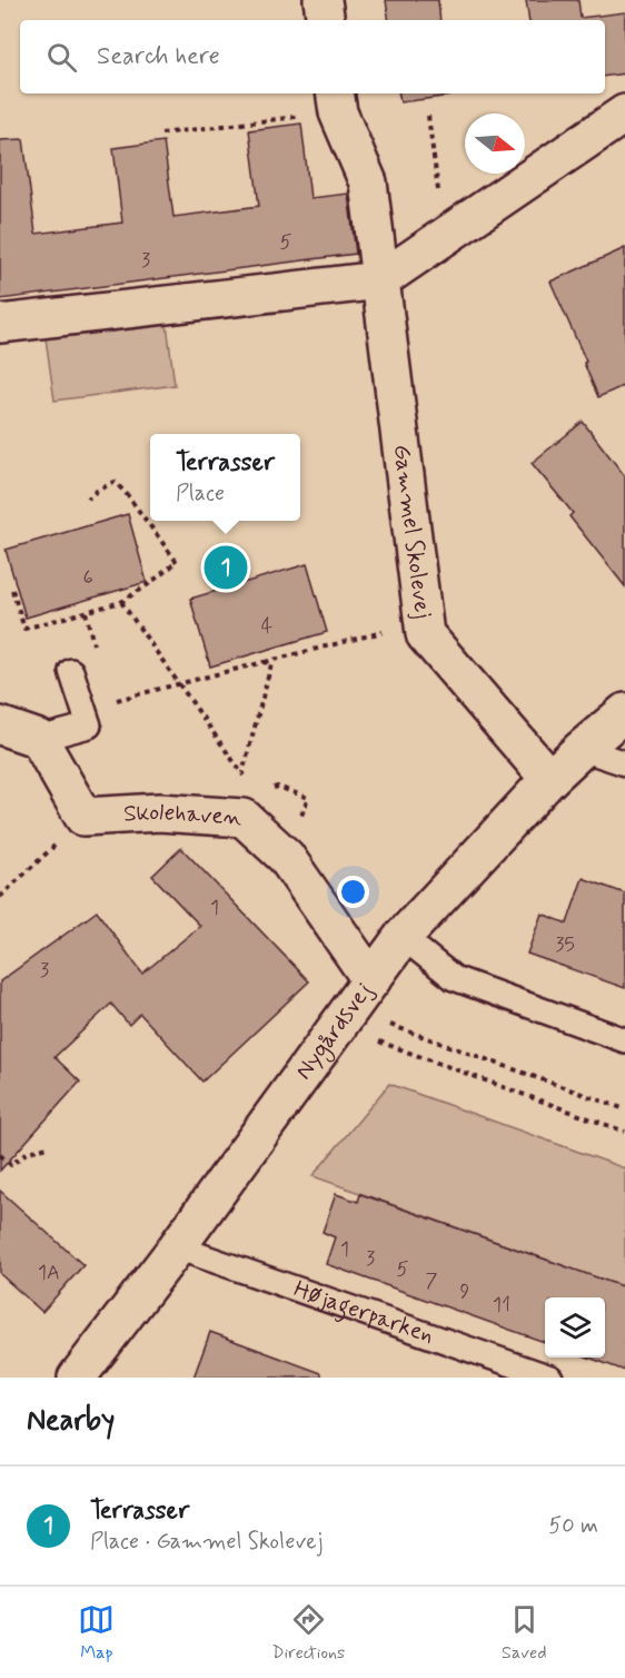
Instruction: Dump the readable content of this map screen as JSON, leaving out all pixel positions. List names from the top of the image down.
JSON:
{
  "streets": {
    "street": ["Gammel Skolevej", "Skolehaven", "Nygårdsvej"],
    "lane": ["Højagerparken"]
  },
  "crossings": [
    ["Gammel Skolevej", "Nygårdsvej"],
    ["Skolehaven", "Nygårdsvej"],
    ["Nygårdsvej", "Højagerparken"]
  ],
  "house_numbers": [
    "5",
    "3",
    "6",
    "4",
    "1",
    "35",
    "3",
    "1",
    "3",
    "5",
    "1A",
    "7",
    "9",
    "11"
  ],
  "north": "right",
  "page": {
    "search": "Search here",
    "popup": ["Terrasser", "Place"],
    "pins": "1",
    "heading": "Nearby",
    "list": [
      {
        "mark": "1",
        "name": "Terrasser",
        "note": "Place · Gammel Skolevej",
        "value": "50 m"
      }
    ],
    "nav": ["Map", "Directions", "Saved"]
  }
}
